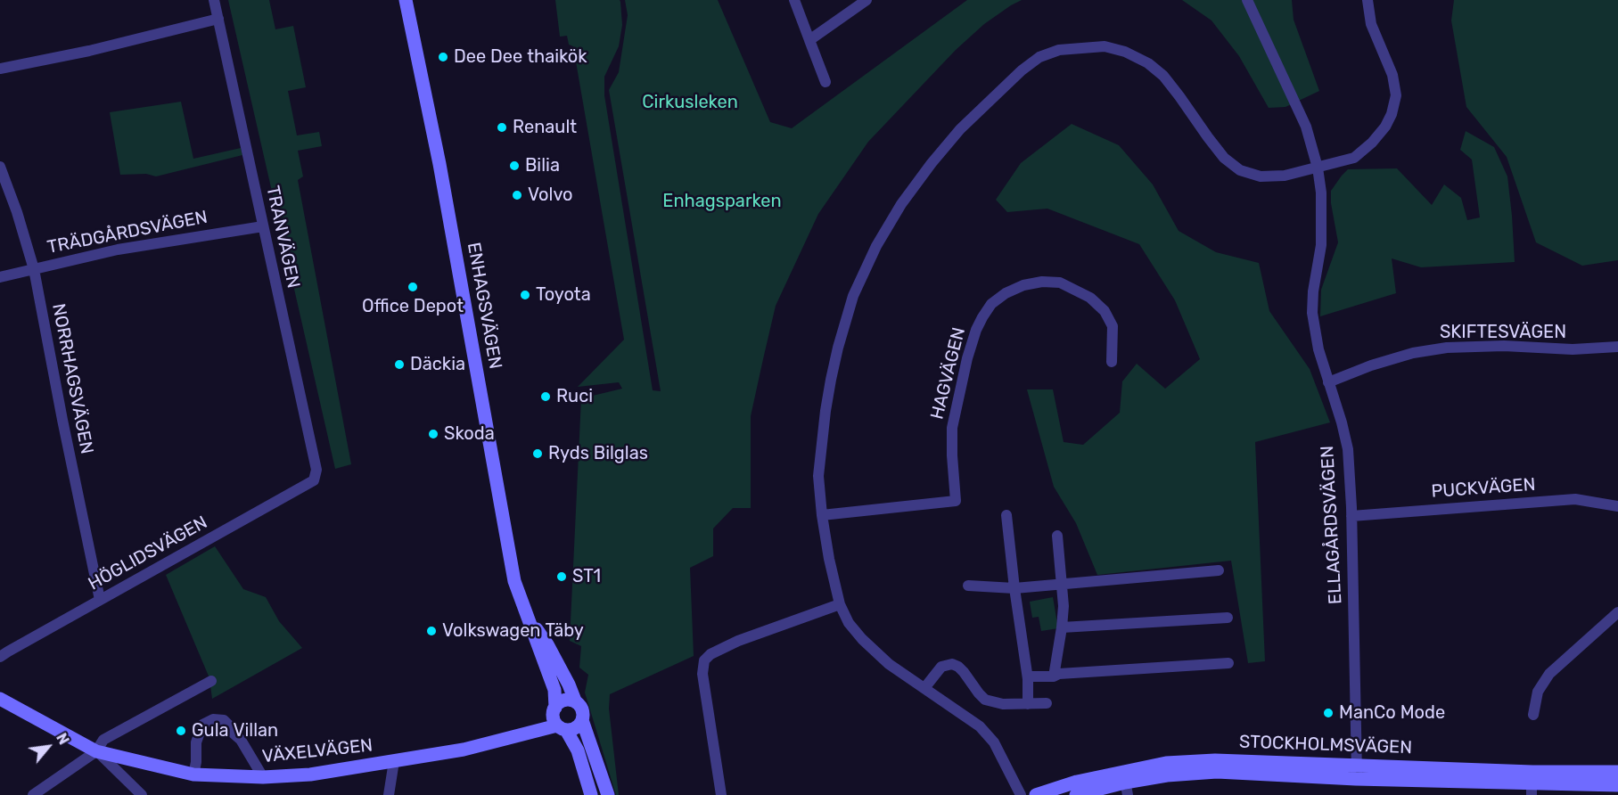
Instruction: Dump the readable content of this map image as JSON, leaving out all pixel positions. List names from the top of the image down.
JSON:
{
  "streets": {
    "street": [
      "TRÄDGÅRDSVÄGEN",
      "TRANVÄGEN",
      "ENHAGSVÄGEN",
      "SKIFTESVÄGEN",
      "HAGVÄGEN",
      "NORRHAGSVÄGEN",
      "PUCKVÄGEN",
      "ELLAGÅRDSVÄGEN",
      "HÖGLIDSVÄGEN",
      "STOCKHOLMSVÄGEN",
      "VÄXELVÄGEN"
    ]
  },
  "crossings": [
    ["TRÄDGÅRDSVÄGEN", "TRANVÄGEN"],
    ["TRÄDGÅRDSVÄGEN", "NORRHAGSVÄGEN"],
    ["TRANVÄGEN", "HÖGLIDSVÄGEN"],
    ["ENHAGSVÄGEN", "VÄXELVÄGEN"],
    ["SKIFTESVÄGEN", "ELLAGÅRDSVÄGEN"],
    ["NORRHAGSVÄGEN", "HÖGLIDSVÄGEN"],
    ["PUCKVÄGEN", "ELLAGÅRDSVÄGEN"],
    ["ELLAGÅRDSVÄGEN", "STOCKHOLMSVÄGEN"]
  ],
  "parks": ["Cirkusleken", "Enhagsparken"],
  "places": [
    "Dee Dee thaikök",
    "Renault",
    "Bilia",
    "Volvo",
    "Office Depot",
    "Toyota",
    "Däckia",
    "Ruci",
    "Skoda",
    "Ryds Bilglas",
    "ST1",
    "Volkswagen Täby",
    "ManCo Mode",
    "Gula Villan"
  ],
  "north": "top right"
}
